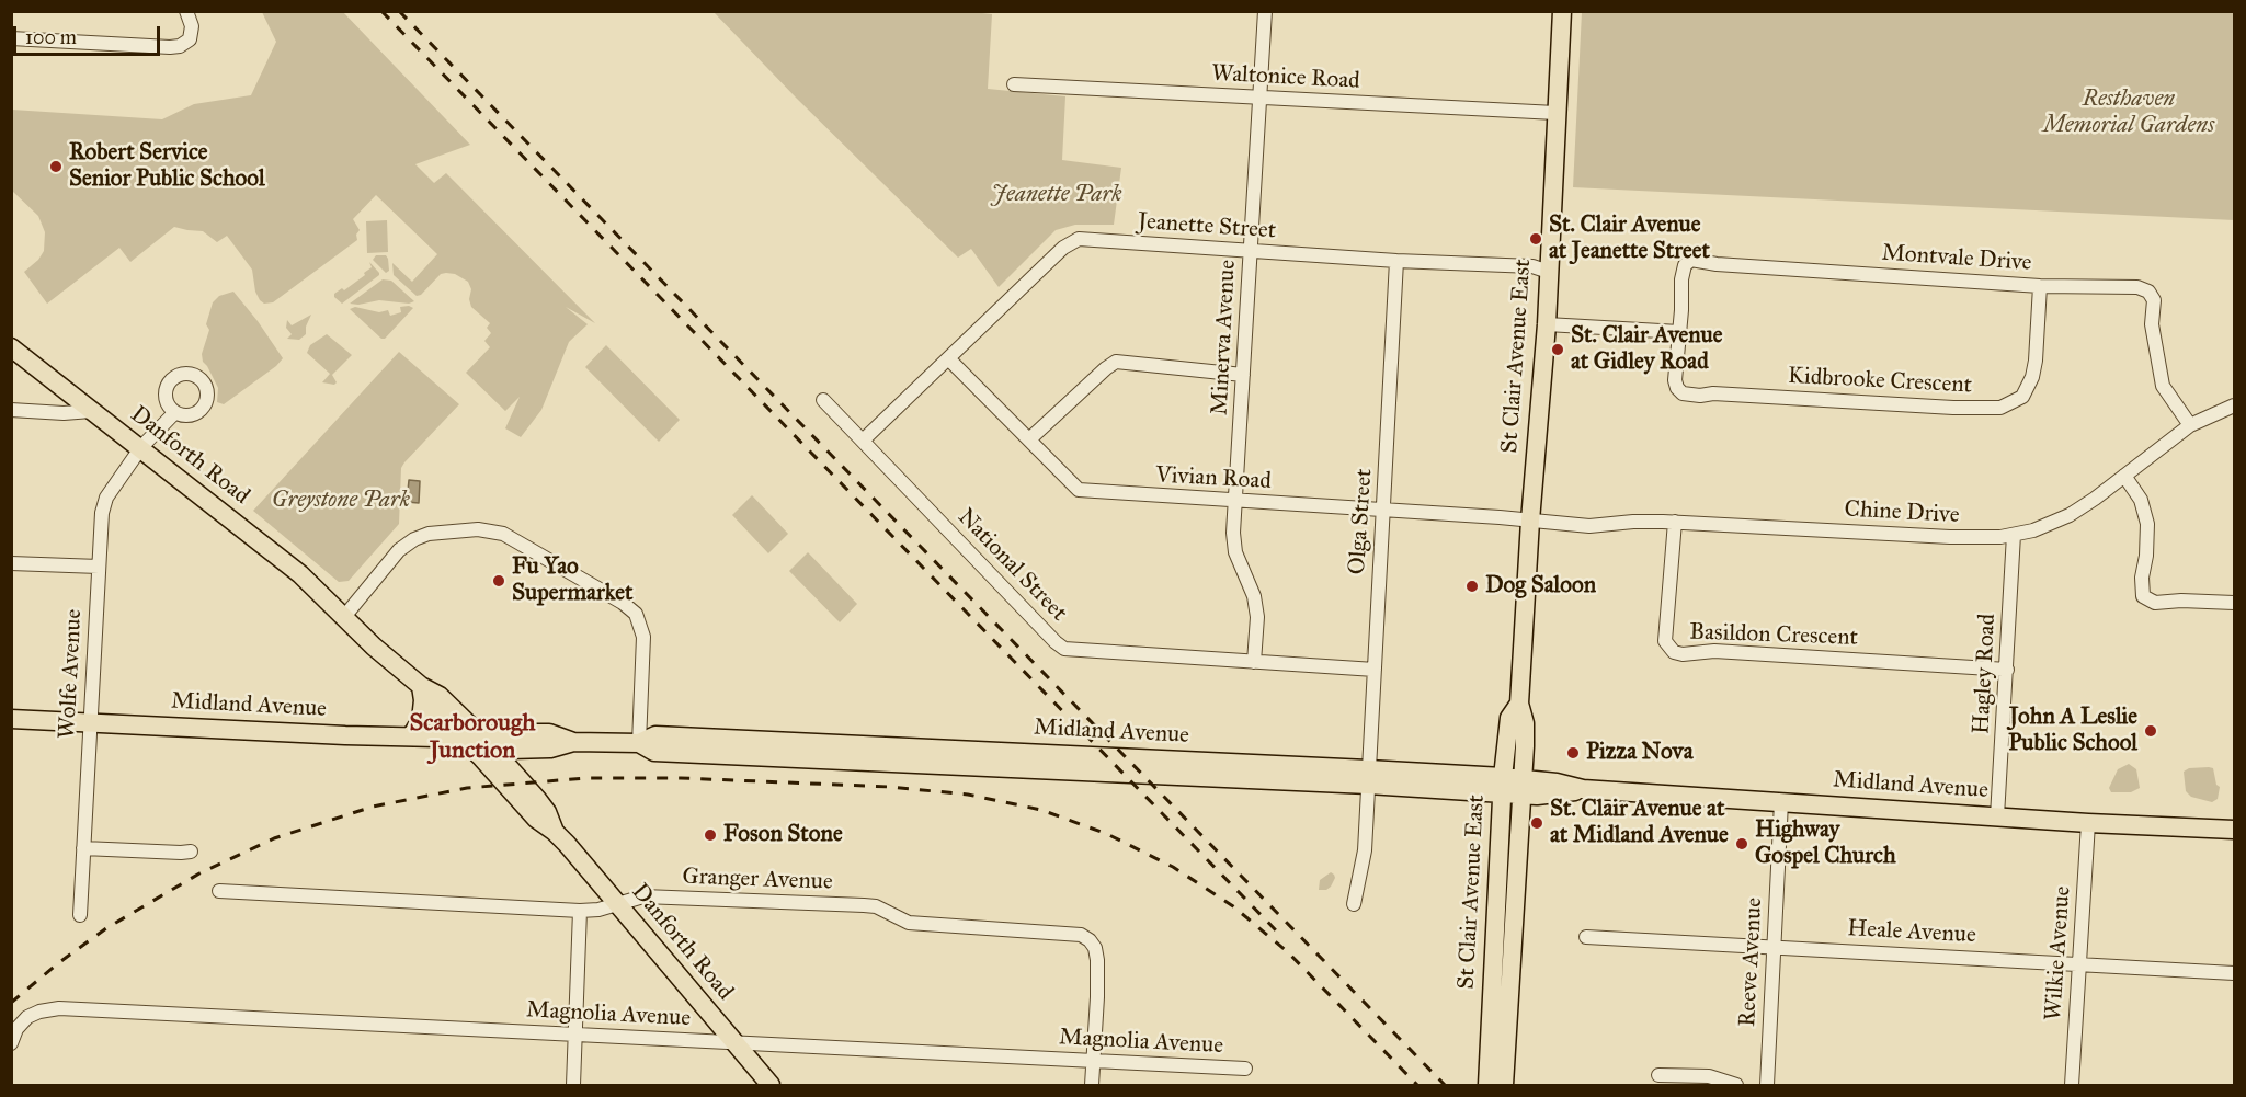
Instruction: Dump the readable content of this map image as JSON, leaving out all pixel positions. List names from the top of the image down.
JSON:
{
  "streets": {
    "main road": ["St Clair Avenue East", "Danforth Road", "Midland Avenue"],
    "street": [
      "Waltonice Road",
      "Jeanette Street",
      "Montvale Drive",
      "Minerva Avenue",
      "Kidbrooke Crescent",
      "Vivian Road",
      "Chine Drive",
      "Olga Street",
      "National Street",
      "Basildon Crescent",
      "Wolfe Avenue",
      "Hagley Road",
      "Granger Avenue",
      "Heale Avenue",
      "Wilkie Avenue",
      "Reeve Avenue",
      "Magnolia Avenue"
    ]
  },
  "crossings": [
    ["Waltonice Road", "Minerva Avenue"],
    ["Waltonice Road", "St Clair Avenue East"],
    ["Jeanette Street", "Minerva Avenue"],
    ["Jeanette Street", "St Clair Avenue East"],
    ["Jeanette Street", "Vivian Road"],
    ["Jeanette Street", "Olga Street"],
    ["Jeanette Street", "National Street"],
    ["Montvale Drive", "Kidbrooke Crescent"],
    ["Montvale Drive", "Chine Drive"],
    ["Minerva Avenue", "Vivian Road"],
    ["Minerva Avenue", "National Street"],
    ["St Clair Avenue East", "Vivian Road"],
    ["St Clair Avenue East", "Chine Drive"],
    ["St Clair Avenue East", "Midland Avenue"],
    ["Danforth Road", "Wolfe Avenue"],
    ["Danforth Road", "Midland Avenue"],
    ["Danforth Road", "Granger Avenue"],
    ["Danforth Road", "Magnolia Avenue"],
    ["Vivian Road", "Chine Drive"],
    ["Vivian Road", "Olga Street"],
    ["Chine Drive", "Basildon Crescent"],
    ["Chine Drive", "Hagley Road"],
    ["Olga Street", "National Street"],
    ["Olga Street", "Midland Avenue"],
    ["Basildon Crescent", "Hagley Road"],
    ["Wolfe Avenue", "Midland Avenue"],
    ["Hagley Road", "Midland Avenue"],
    ["Midland Avenue", "Wilkie Avenue"],
    ["Midland Avenue", "Reeve Avenue"],
    ["Granger Avenue", "Magnolia Avenue"],
    ["Heale Avenue", "Wilkie Avenue"],
    ["Heale Avenue", "Reeve Avenue"]
  ],
  "districts": ["Scarborough Junction"],
  "parks": ["Resthaven Memorial Gardens", "Jeanette Park", "Greystone Park"],
  "places": [
    "Robert Service Senior Public School",
    "St. Clair Avenue at Jeanette Street",
    "St. Clair Avenue at Gidley Road",
    "Fu Yao Supermarket",
    "Dog Saloon",
    "John A Leslie Public School",
    "Pizza Nova",
    "St. Clair Avenue at at Midland Avenue",
    "Foson Stone",
    "Highway Gospel Church"
  ],
  "scale_bar": "100 m"
}
